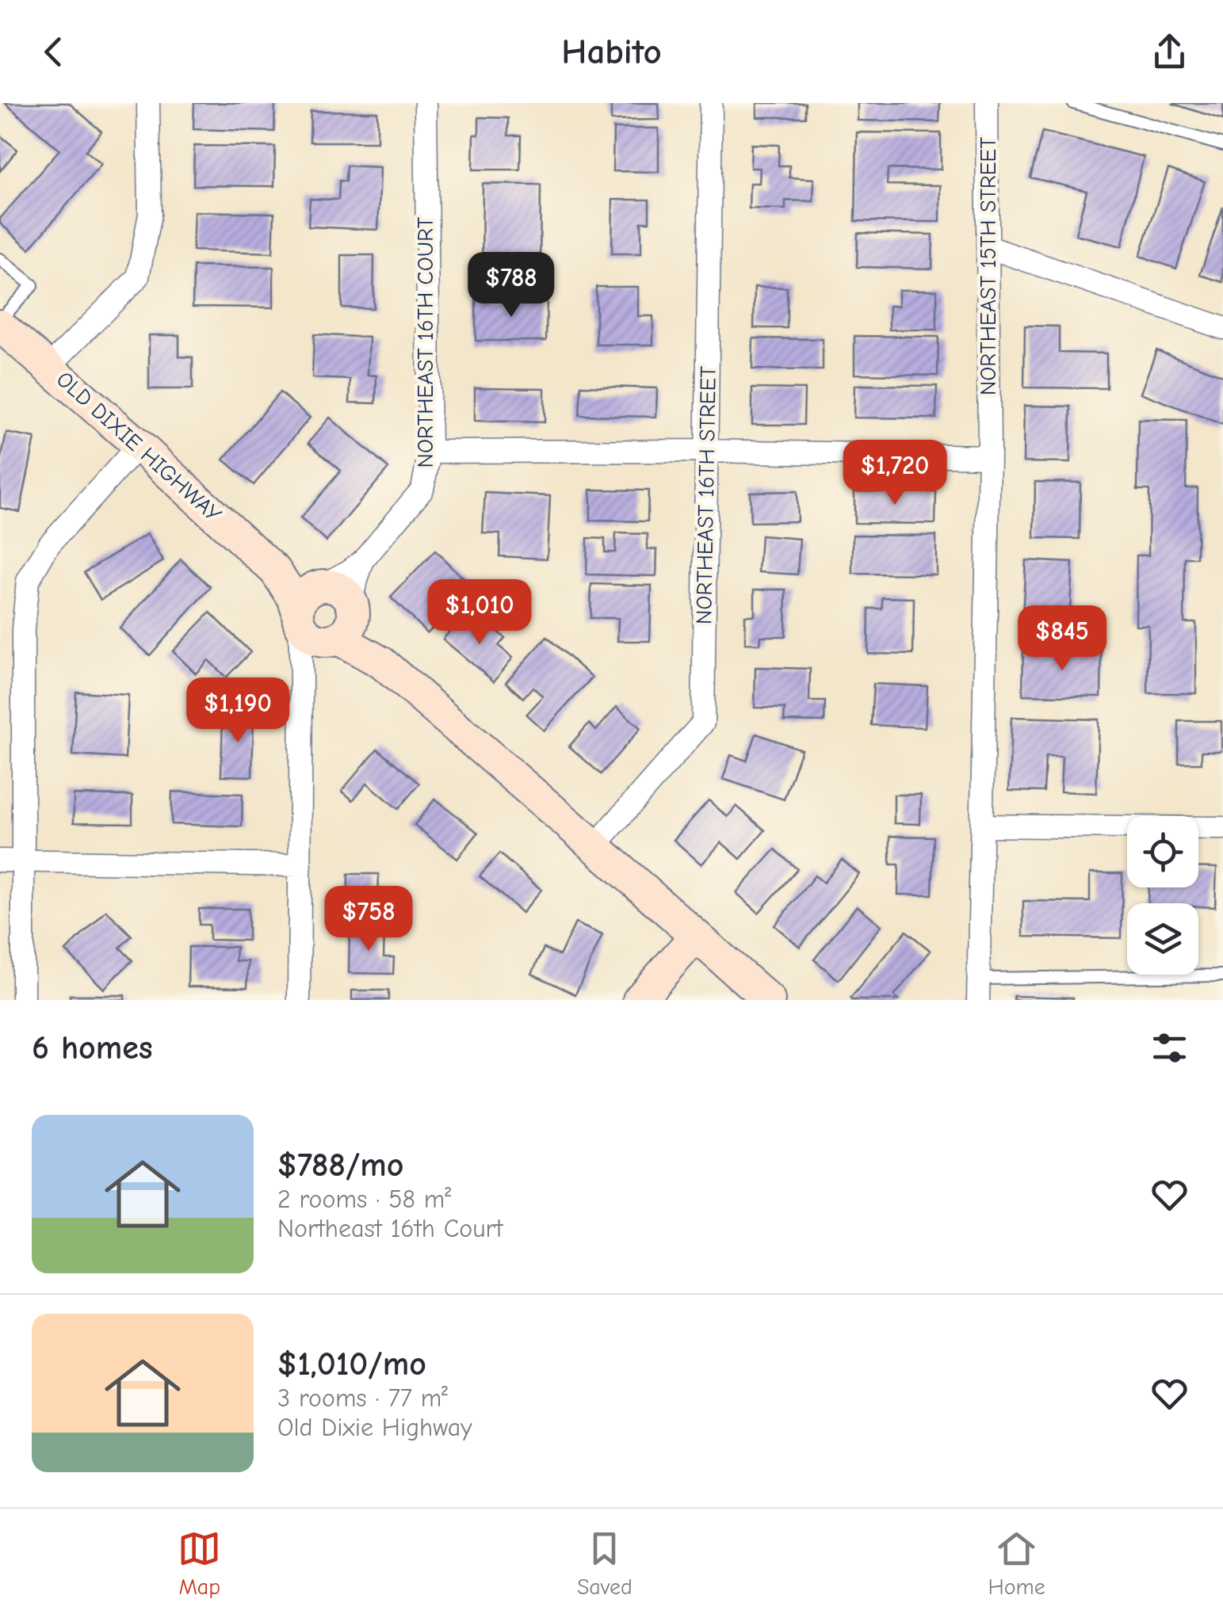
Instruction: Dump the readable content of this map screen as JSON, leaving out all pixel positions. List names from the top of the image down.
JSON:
{
  "streets": {
    "street": [
      "NORTHEAST 15TH STREET",
      "NORTHEAST 16TH COURT",
      "OLD DIXIE HIGHWAY",
      "NORTHEAST 16TH STREET"
    ]
  },
  "crossings": [
    ["NORTHEAST 16TH COURT", "OLD DIXIE HIGHWAY"]
  ],
  "page": {
    "header": "Habito",
    "price": [
      "$788",
      "$1,720",
      "$1,010",
      "$845",
      "$1,190",
      "$758"
    ],
    "heading": "6 homes",
    "list": [
      {
        "name": "$788/mo",
        "note": "2 rooms · 58 m² · Northeast 16th Court"
      },
      {
        "name": "$1,010/mo",
        "note": "3 rooms · 77 m² · Old Dixie Highway"
      }
    ],
    "tabs": ["Map", "Saved", "Home"]
  }
}
